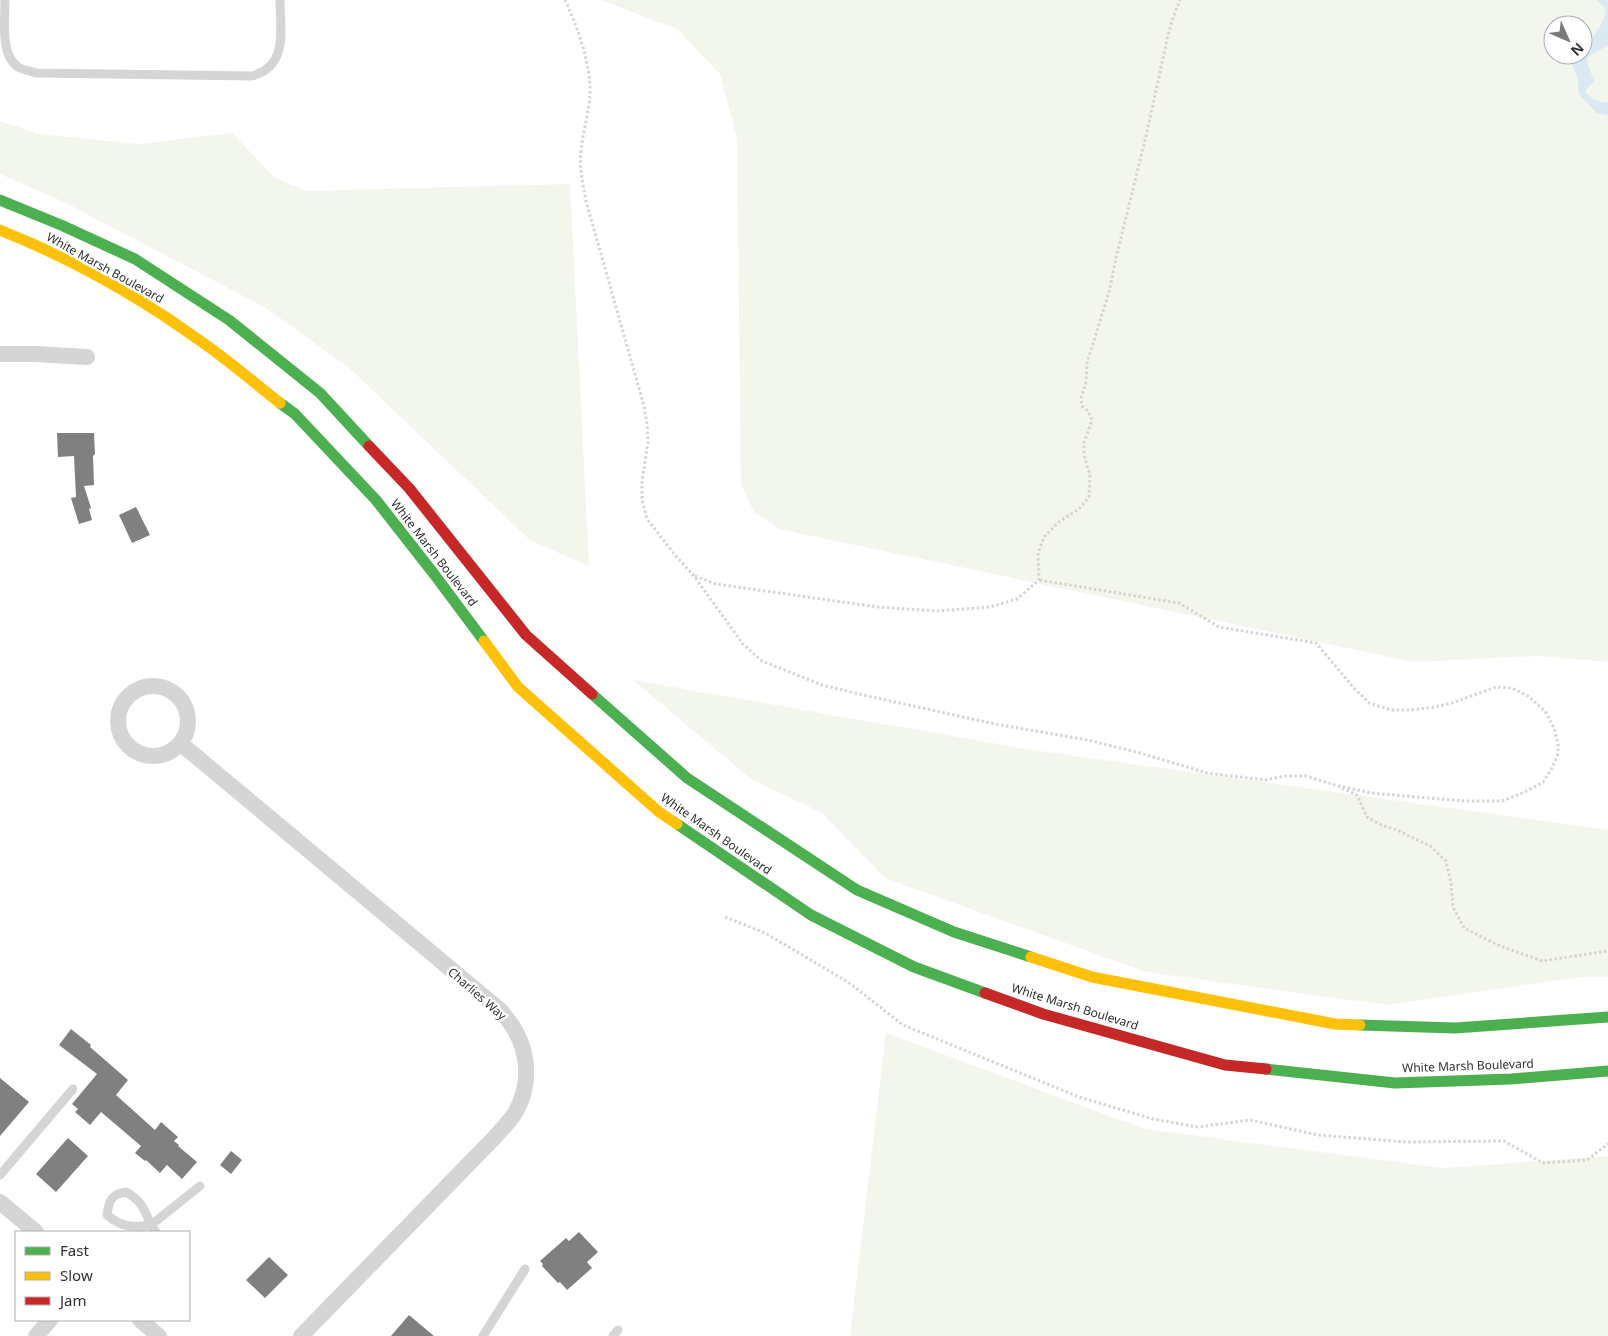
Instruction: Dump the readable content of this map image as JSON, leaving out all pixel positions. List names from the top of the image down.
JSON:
{
  "streets": {
    "main road": ["White Marsh Boulevard"],
    "street": ["Charlies Way"]
  },
  "legend": ["Fast", "Slow", "Jam"],
  "north": "bottom right"
}
